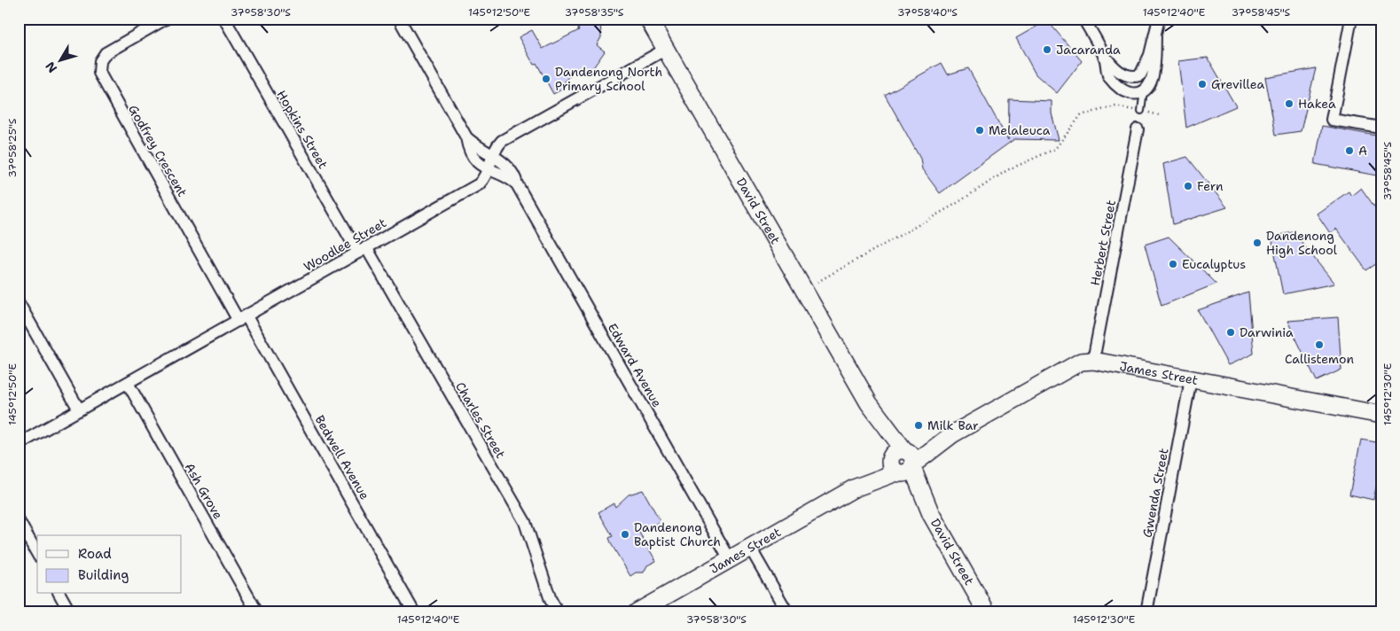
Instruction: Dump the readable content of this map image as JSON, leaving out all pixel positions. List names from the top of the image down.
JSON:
{
  "streets": {
    "street": [
      "Hopkins Street",
      "Godfrey Crescent",
      "David Street",
      "Herbert Street",
      "Woodlee Street",
      "Edward Avenue",
      "James Street",
      "Charles Street",
      "Bedwell Avenue",
      "Ash Grove",
      "Gwenda Street"
    ]
  },
  "crossings": [
    ["Hopkins Street", "Woodlee Street"],
    ["Hopkins Street", "Charles Street"],
    ["Godfrey Crescent", "Woodlee Street"],
    ["Godfrey Crescent", "Bedwell Avenue"],
    ["David Street", "Woodlee Street"],
    ["David Street", "James Street"],
    ["Herbert Street", "James Street"],
    ["Woodlee Street", "Edward Avenue"],
    ["Woodlee Street", "Charles Street"],
    ["Woodlee Street", "Bedwell Avenue"],
    ["Woodlee Street", "Ash Grove"],
    ["Edward Avenue", "James Street"],
    ["James Street", "Gwenda Street"]
  ],
  "places": [
    "Jacaranda",
    "Dandenong North Primary School",
    "Grevillea",
    "Hakea",
    "Melaleuca",
    "A",
    "Fern",
    "Dandenong High School",
    "Eucalyptus",
    "Darwinia",
    "Callistemon",
    "Milk Bar",
    "Dandenong Baptist Church"
  ],
  "legend": ["Road", "Building"],
  "north": "bottom left",
  "coordinates": [
    "37°58'30\"S",
    "145°12'50\"E",
    "37°58'35\"S",
    "37°58'40\"S",
    "145°12'40\"E",
    "37°58'45\"S",
    "37°58'25\"S",
    "145°12'30\"E"
  ]
}
